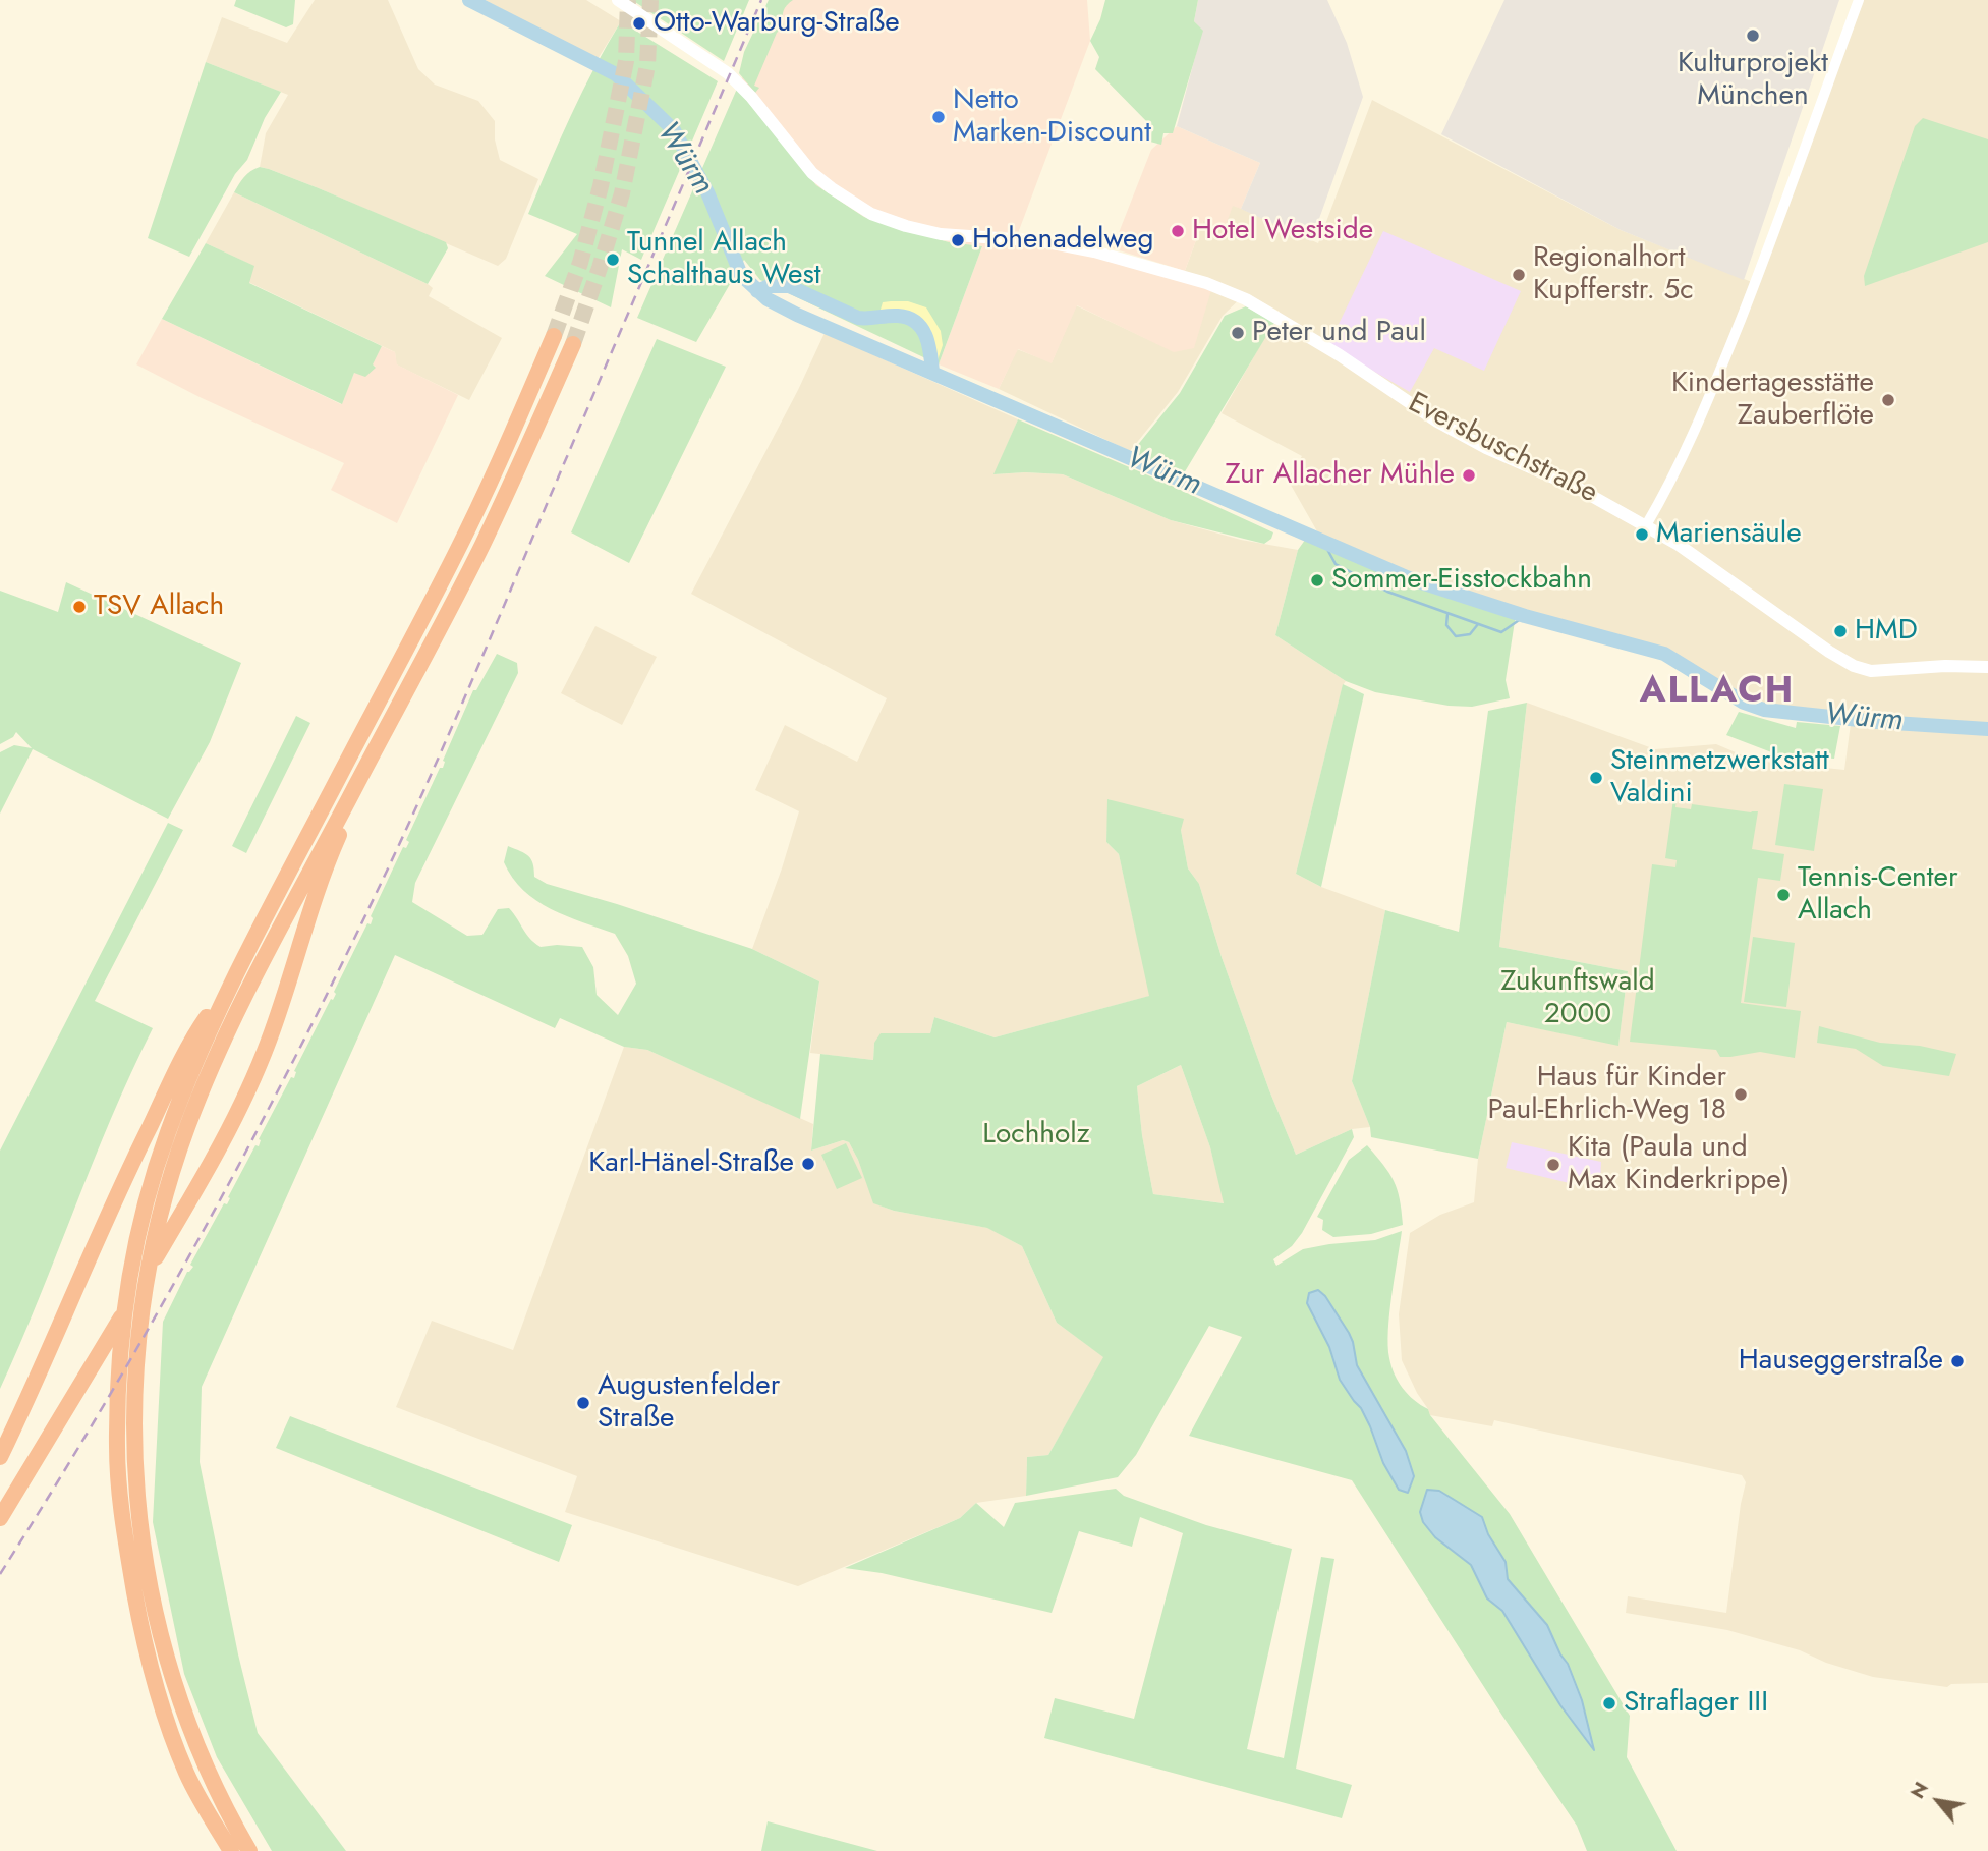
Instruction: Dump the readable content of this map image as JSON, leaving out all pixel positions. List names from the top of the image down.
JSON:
{
  "streets": {
    "main road": ["Eversbuschstraße"]
  },
  "districts": ["ALLACH"],
  "water": ["Würm"],
  "parks": ["Zukunftswald 2000", "Lochholz"],
  "places": [
    "Otto-Warburg-Straße",
    "Kulturprojekt München",
    "Netto Marken-Discount",
    "Hotel Westside",
    "Hohenadelweg",
    "Tunnel Allach Schalthaus West",
    "Regionalhort Kupfferstr. 5c",
    "Peter und Paul",
    "Kindertagesstätte Zauberflöte",
    "Zur Allacher Mühle",
    "Mariensäule",
    "Sommer-Eisstockbahn",
    "TSV Allach",
    "HMD",
    "Steinmetzwerkstatt Valdini",
    "Tennis-Center Allach",
    "Haus für Kinder Paul-Ehrlich-Weg 18",
    "Karl-Hänel-Straße",
    "Kita (Paula und Max Kinderkrippe)",
    "Hauseggerstraße",
    "Augustenfelder Straße",
    "Straflager III"
  ],
  "north": "top left"
}
